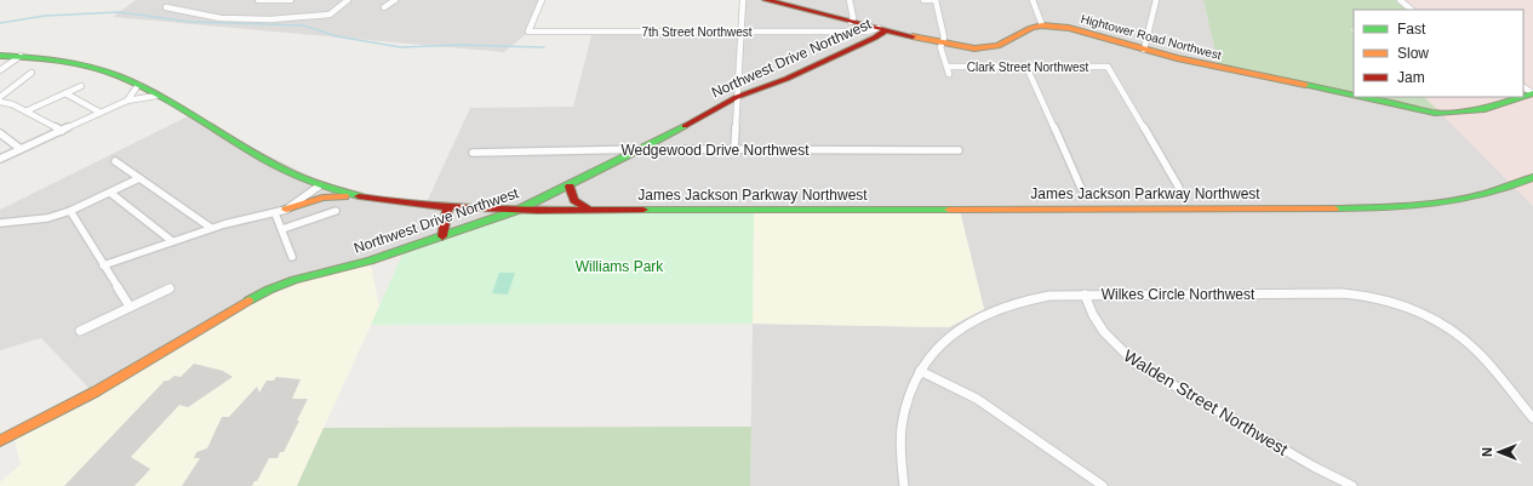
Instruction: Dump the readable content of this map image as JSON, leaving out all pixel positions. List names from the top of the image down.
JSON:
{
  "streets": {
    "main road": ["Hightower Road Northwest", "Northwest Drive Northwest", "James Jackson Parkway Northwest"],
    "street": [
      "7th Street Northwest",
      "Clark Street Northwest",
      "Wedgewood Drive Northwest",
      "Wilkes Circle Northwest",
      "Walden Street Northwest"
    ]
  },
  "crossings": [
    ["7th Street Northwest", "Hightower Road Northwest"],
    ["7th Street Northwest", "Northwest Drive Northwest"],
    ["Hightower Road Northwest", "Northwest Drive Northwest"],
    ["Hightower Road Northwest", "Clark Street Northwest"],
    ["Northwest Drive Northwest", "Wedgewood Drive Northwest"],
    ["Northwest Drive Northwest", "James Jackson Parkway Northwest"],
    ["Wilkes Circle Northwest", "Walden Street Northwest"]
  ],
  "parks": ["Williams Park"],
  "legend": ["Fast", "Slow", "Jam"],
  "north": "left"
}
